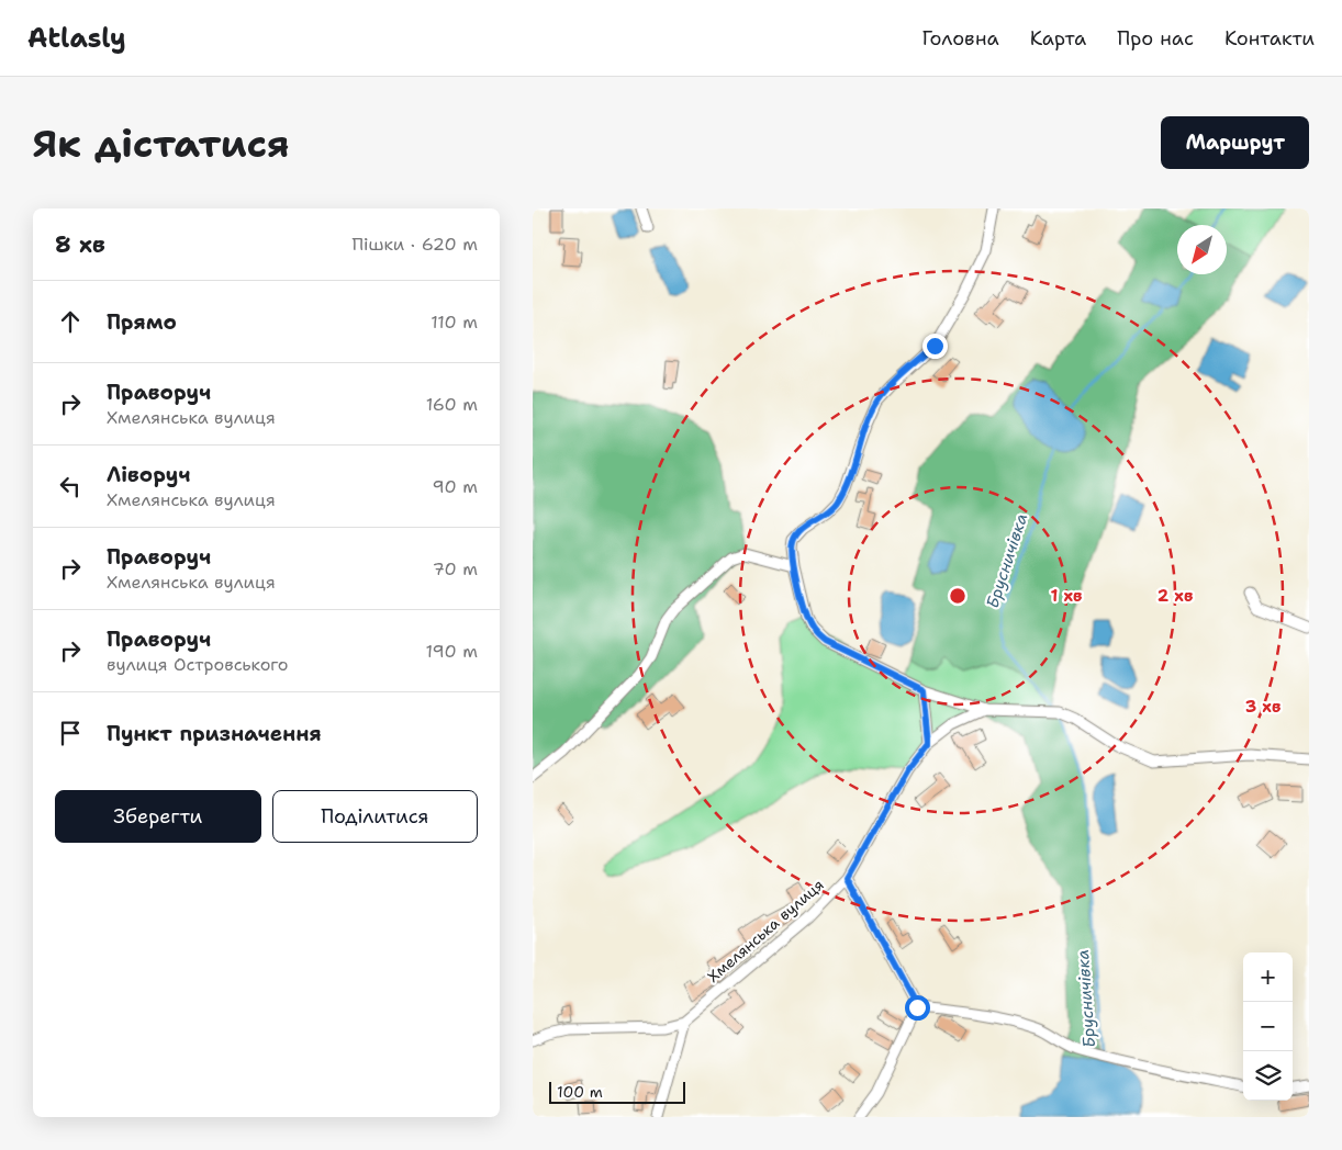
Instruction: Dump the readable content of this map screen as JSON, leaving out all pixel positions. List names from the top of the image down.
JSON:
{
  "streets": {
    "street": ["Хмелянська вулиця"]
  },
  "water": ["Брусничівка"],
  "scale_bar": "100 m",
  "north": "bottom left",
  "page": {
    "header": "Atlasly",
    "nav": [
      "Головна",
      "Карта",
      "Про нас",
      "Контакти"
    ],
    "buttons": [
      "Маршрут",
      ["Зберегти", "Поділитися"]
    ],
    "title": "Як дістатися",
    "heading": ["8 хв", "Пішки · 620 m"],
    "list": [
      ["Прямо", "110 m"],
      ["Праворуч", "Хмелянська вулиця", "160 m"],
      ["Ліворуч", "Хмелянська вулиця", "90 m"],
      ["Праворуч", "Хмелянська вулиця", "70 m"],
      ["Праворуч", "вулиця Островського", "190 m"],
      "Пункт призначення"
    ],
    "map_buttons": ["+", "−"],
    "scale": "100 m"
  },
  "rings": ["1 хв", "2 хв", "3 хв"]
}
